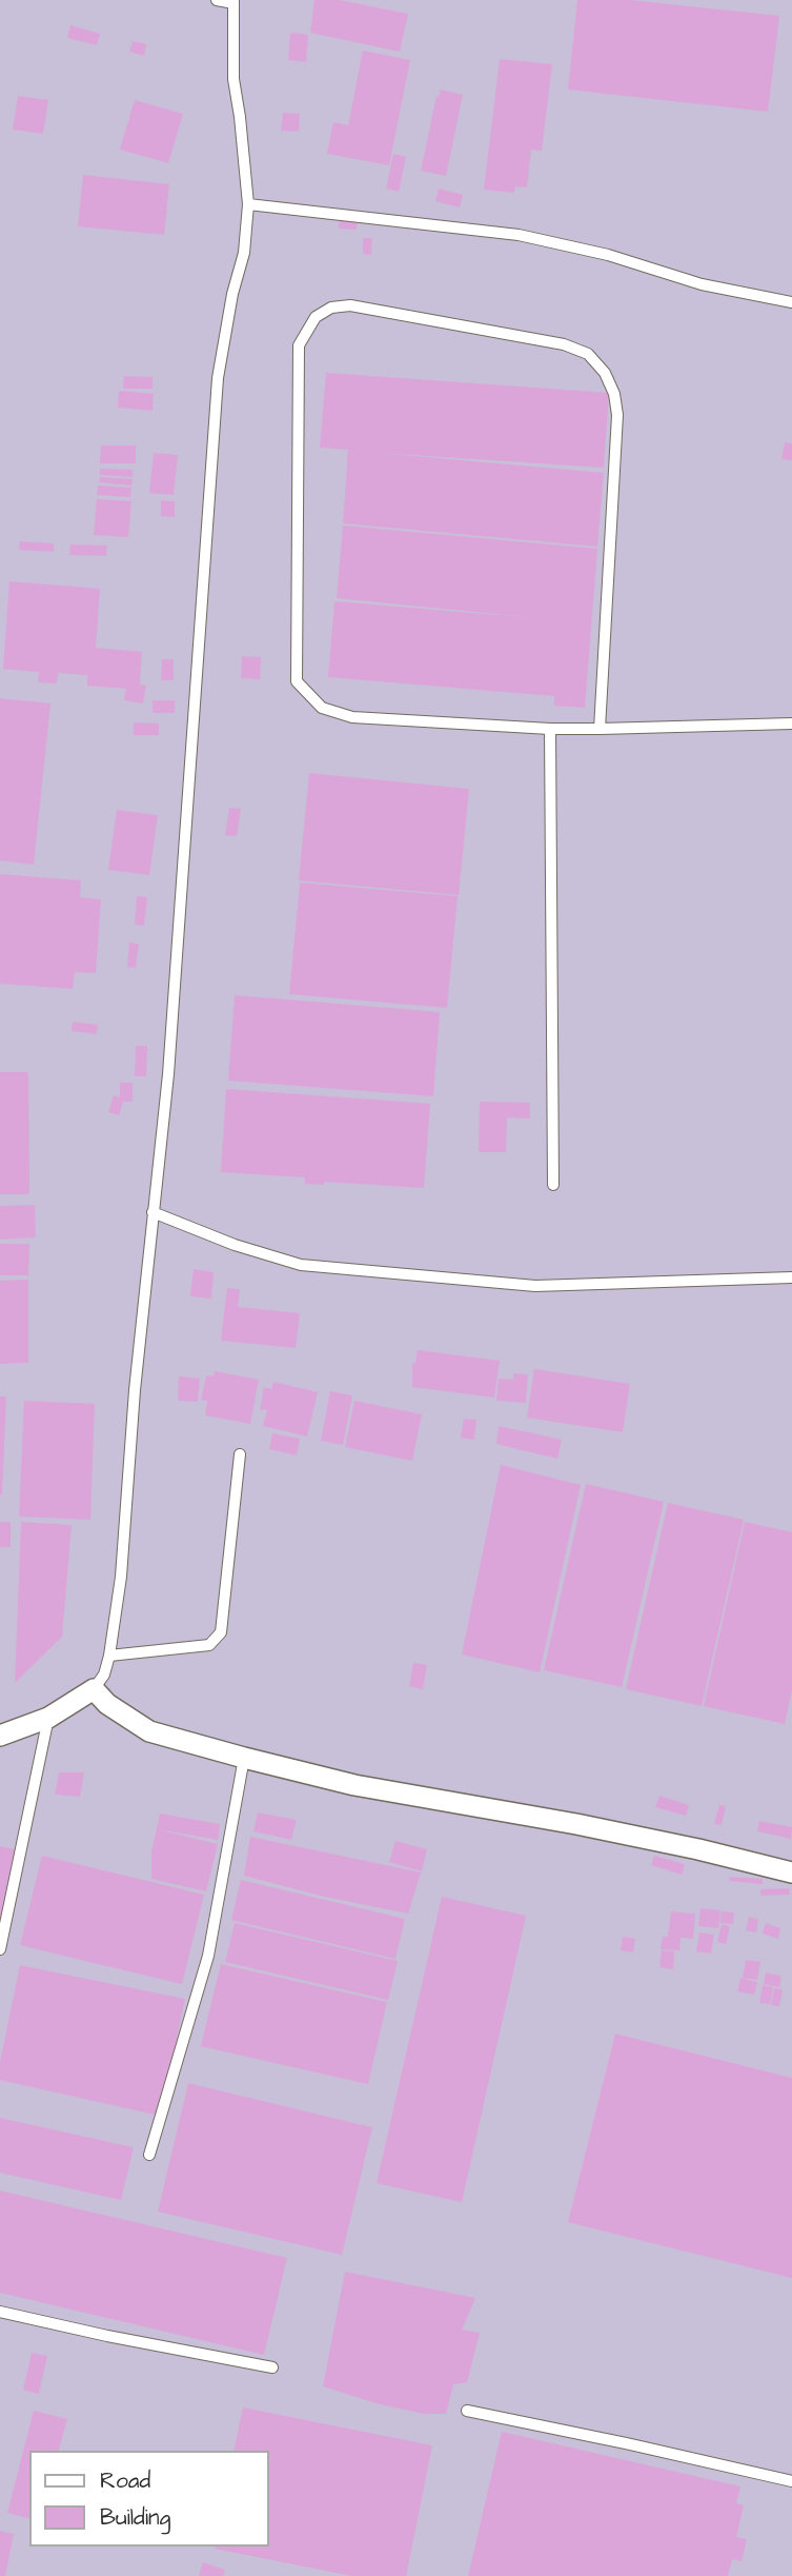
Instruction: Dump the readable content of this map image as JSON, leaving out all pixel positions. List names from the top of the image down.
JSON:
{
  "legend": ["Road", "Building"]
}
